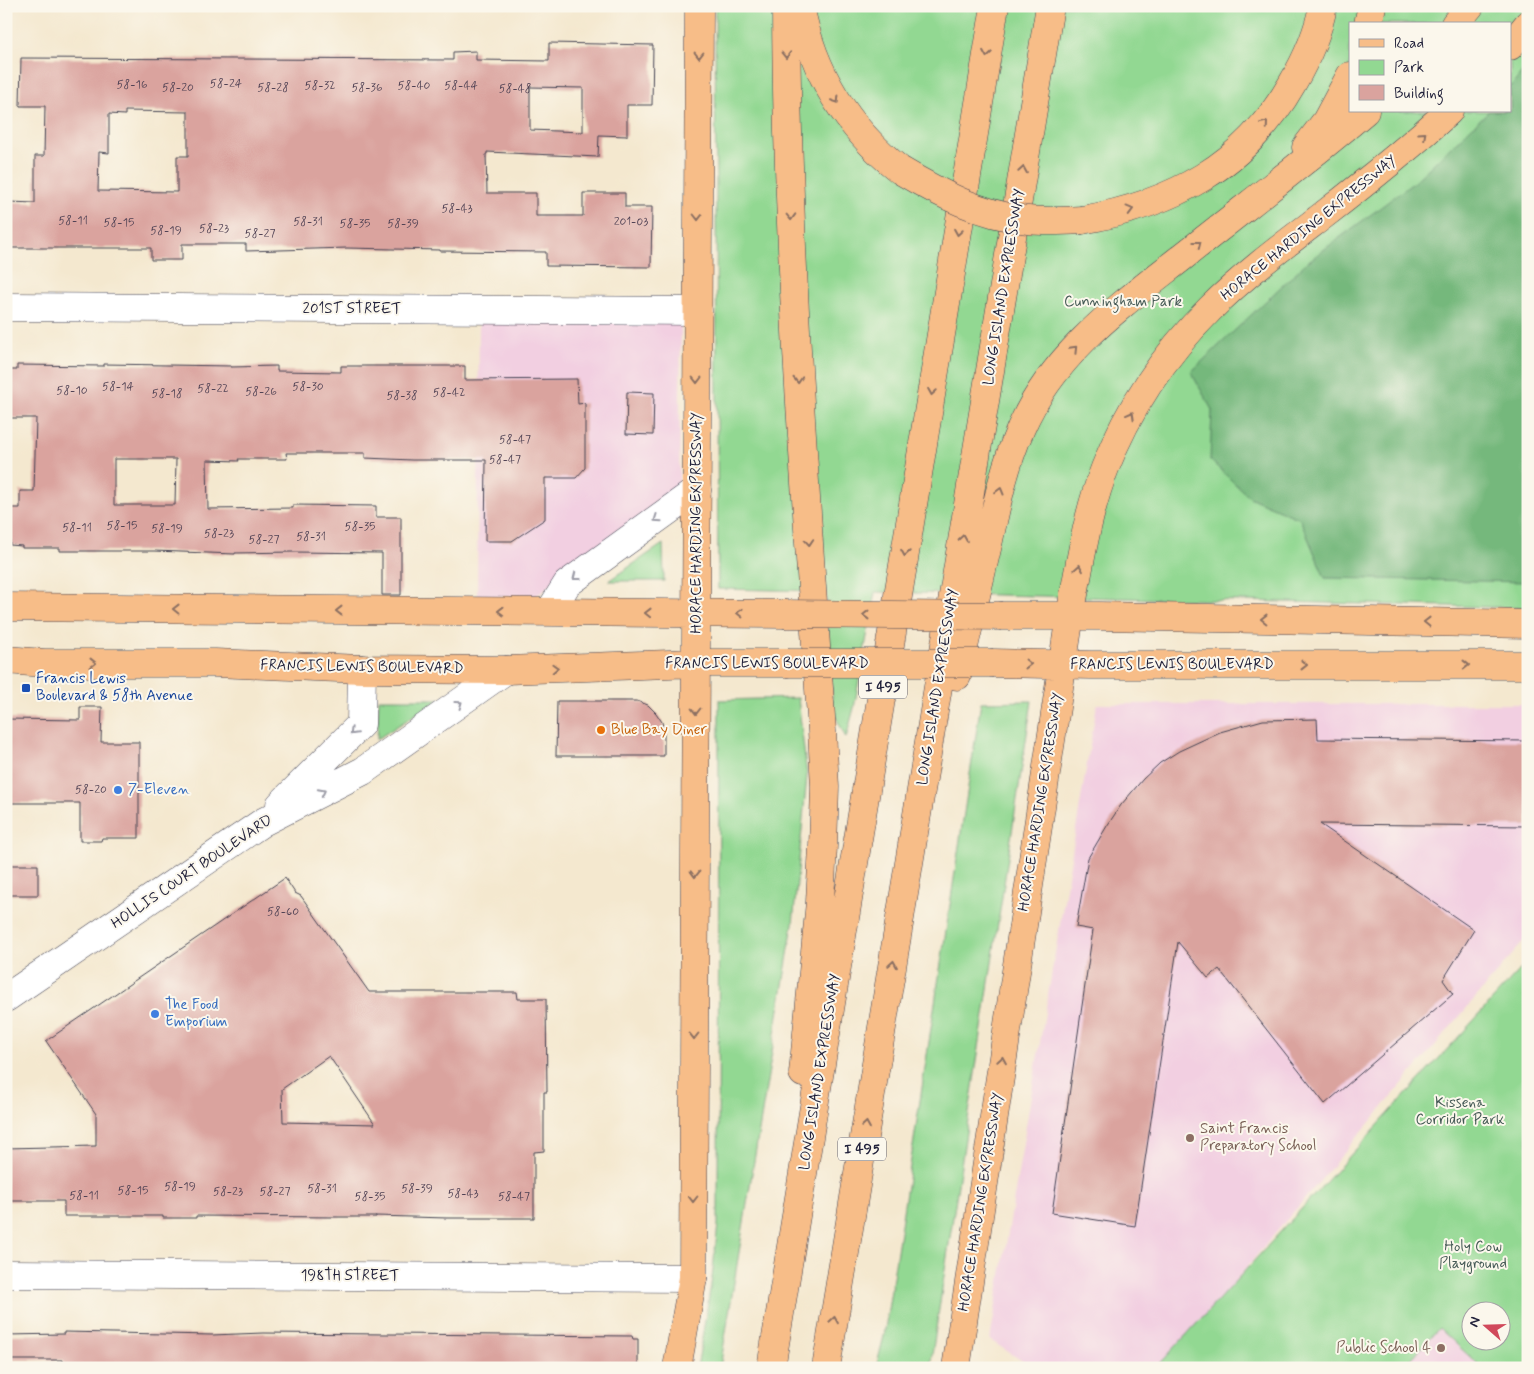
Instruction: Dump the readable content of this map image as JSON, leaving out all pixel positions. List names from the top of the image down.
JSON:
{
  "streets": {
    "main road": [
      "HORACE HARDING EXPRESSWAY",
      "LONG ISLAND EXPRESSWAY",
      "FRANCIS LEWIS BOULEVARD",
      "I 495"
    ],
    "street": ["201ST STREET", "HOLLIS COURT BOULEVARD", "198TH STREET"]
  },
  "crossings": [
    ["HORACE HARDING EXPRESSWAY", "201ST STREET"],
    ["HORACE HARDING EXPRESSWAY", "FRANCIS LEWIS BOULEVARD"],
    ["HORACE HARDING EXPRESSWAY", "198TH STREET"],
    ["FRANCIS LEWIS BOULEVARD", "HOLLIS COURT BOULEVARD"]
  ],
  "one_way": ["HOLLIS COURT BOULEVARD"],
  "parks": ["Cunningham Park", "Kissena Corridor Park", "Holy Cow Playground"],
  "places": {
    "transit": ["Francis Lewis Boulevard & 58th Avenue"],
    "other": [
      "Blue Bay Diner",
      "7-Eleven",
      "The Food Emporium",
      "Saint Francis Preparatory School",
      "Public School 4"
    ]
  },
  "house_numbers": [
    "58-24",
    "58-16",
    "58-32",
    "58-40",
    "58-44",
    "58-20",
    "58-28",
    "58-36",
    "58-48",
    "58-43",
    "58-11",
    "58-31",
    "201-03",
    "58-15",
    "58-35",
    "58-39",
    "58-23",
    "58-19",
    "58-27",
    "58-14",
    "58-30",
    "58-22",
    "58-10",
    "58-26",
    "58-42",
    "58-18",
    "58-38",
    "58-47",
    "58-47",
    "58-15",
    "58-35",
    "58-11",
    "58-19",
    "58-23",
    "58-31",
    "58-27",
    "58-20",
    "58-60",
    "58-19",
    "58-31",
    "58-39",
    "58-15",
    "58-23",
    "58-27",
    "58-43",
    "58-11",
    "58-35",
    "58-47"
  ],
  "legend": ["Road", "Park", "Building"],
  "north": "left"
}
